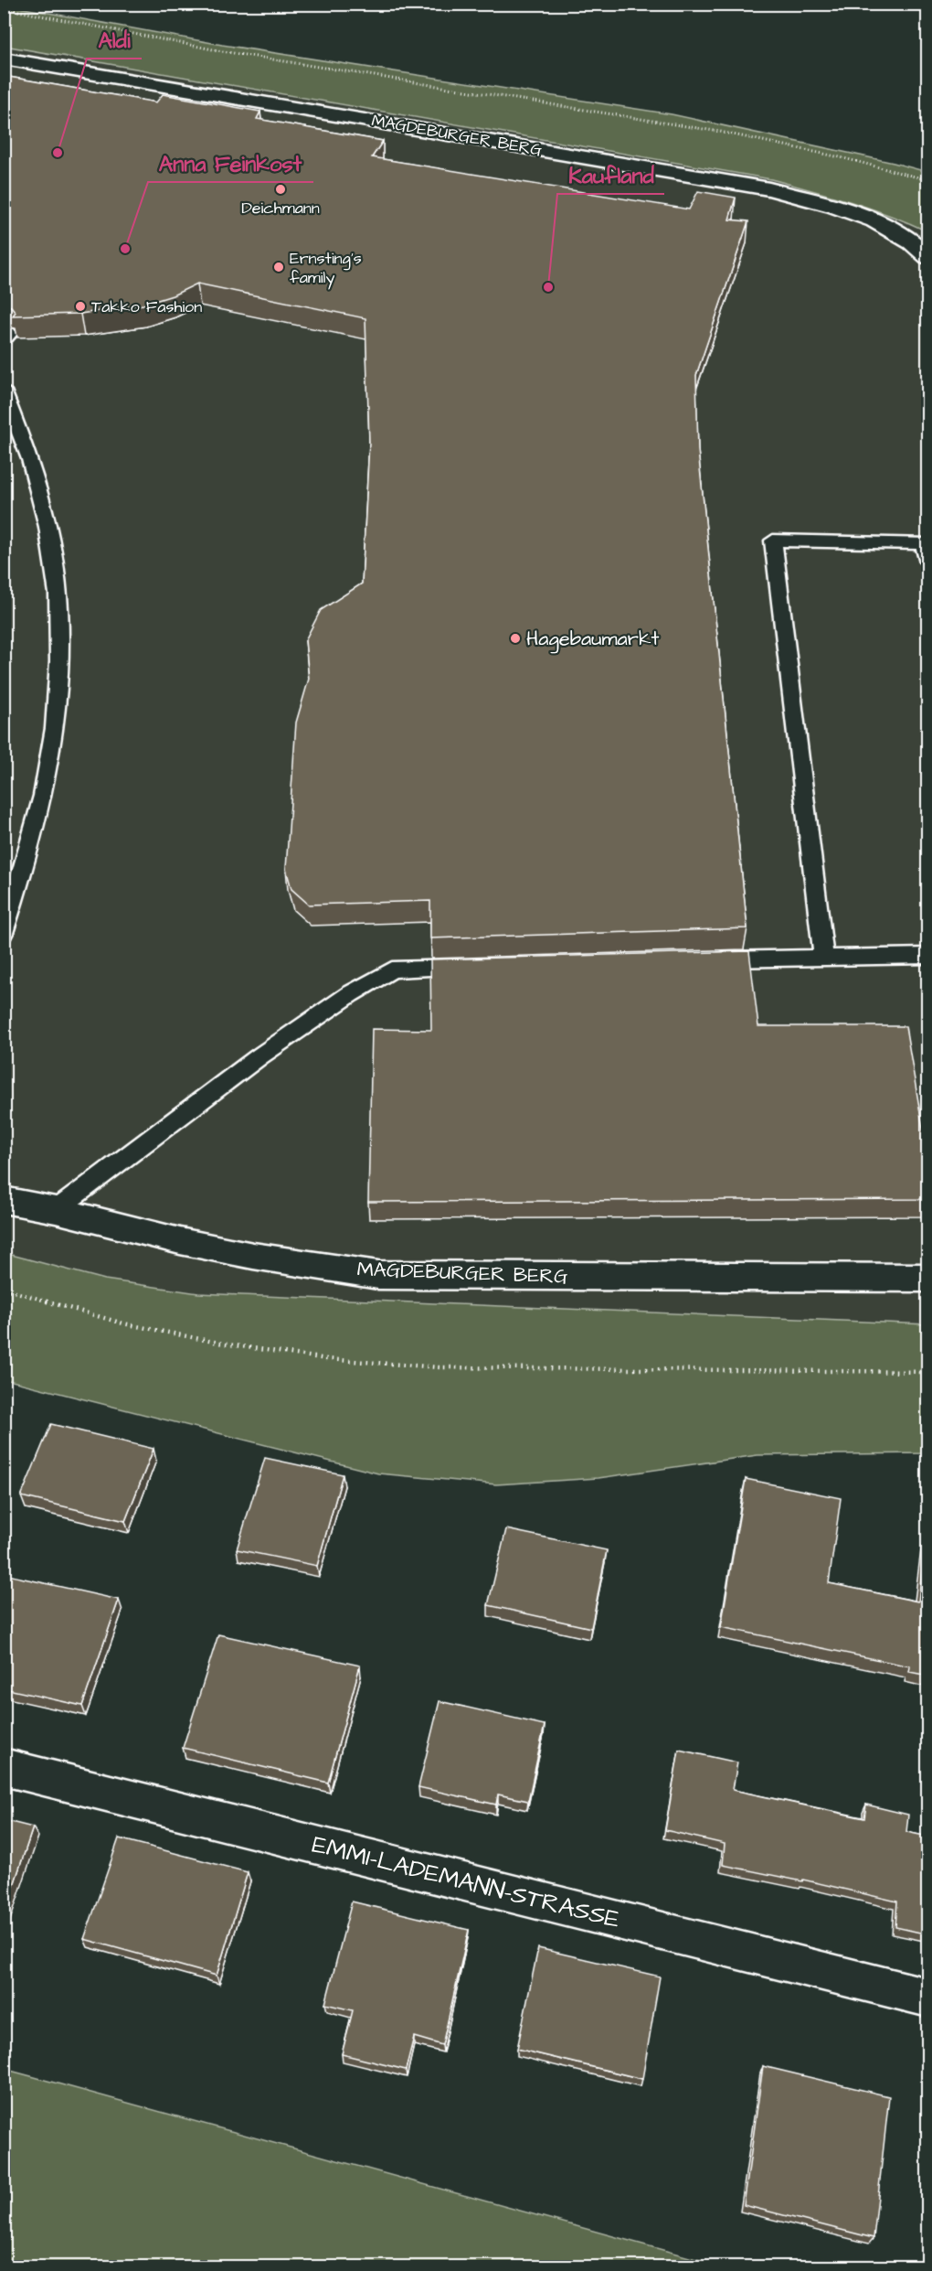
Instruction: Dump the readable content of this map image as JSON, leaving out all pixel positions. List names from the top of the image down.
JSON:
{
  "streets": {
    "street": ["MAGDEBURGER BERG", "EMMI-LADEMANN-STRASSE"]
  },
  "places": [
    "Aldi",
    "Deichmann",
    "Anna Feinkost",
    "Ernsting's family",
    "Kaufland",
    "Takko Fashion",
    "Hagebaumarkt"
  ]
}
